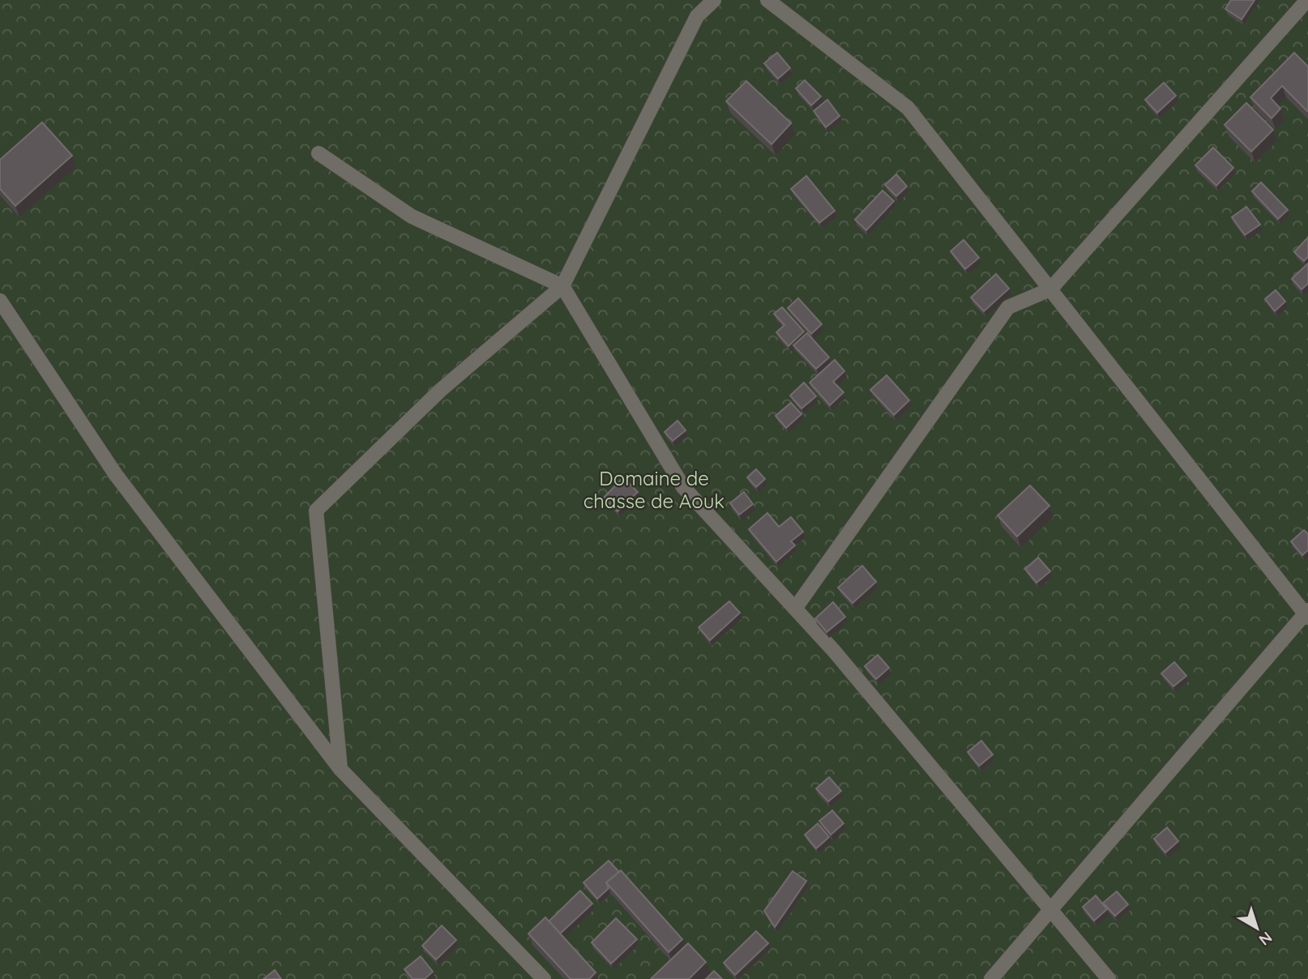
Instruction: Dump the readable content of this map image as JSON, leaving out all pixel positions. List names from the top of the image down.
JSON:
{
  "parks": ["Domaine de chasse de Aouk"],
  "north": "bottom right"
}
